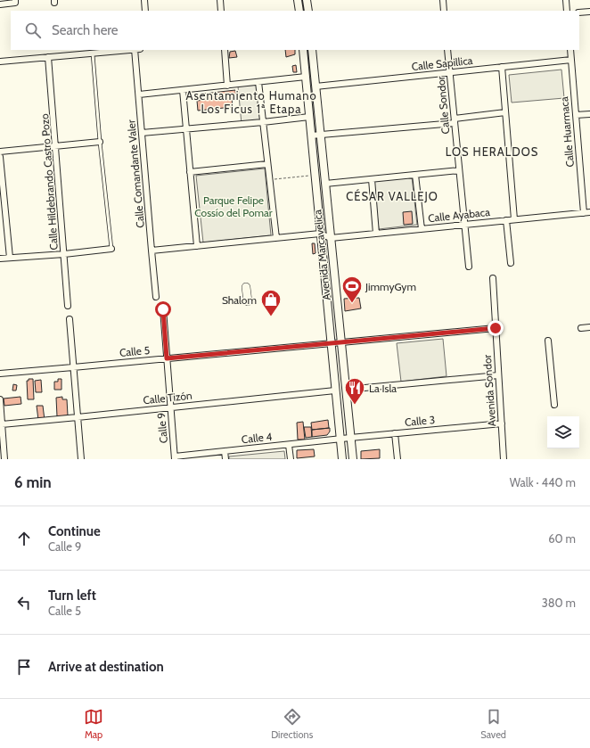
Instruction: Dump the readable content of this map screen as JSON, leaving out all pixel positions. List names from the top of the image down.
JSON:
{
  "streets": {
    "street": [
      "Calle Sapillica",
      "Calle Sondor",
      "Calle Huarmaca",
      "Calle Comandante Valer",
      "Calle Hildebrando Castro Pozo",
      "Calle Ayabaca",
      "Avenida Marcavelica",
      "Calle 5",
      "Avenida Sondor",
      "Calle Tizón",
      "Calle 3",
      "Calle 9",
      "Calle 4"
    ]
  },
  "crossings": [
    ["Calle Sapillica", "Calle Sondor"],
    ["Calle Sapillica", "Calle Huarmaca"],
    ["Calle Sapillica", "Avenida Marcavelica"],
    ["Calle Sondor", "Calle Ayabaca"],
    ["Calle Huarmaca", "Calle Ayabaca"],
    ["Calle Ayabaca", "Avenida Marcavelica"],
    ["Avenida Marcavelica", "Calle 5"],
    ["Avenida Marcavelica", "Calle Tizón"],
    ["Avenida Marcavelica", "Calle 3"],
    ["Avenida Marcavelica", "Calle 4"],
    ["Calle 5", "Avenida Sondor"],
    ["Calle 5", "Calle 9"],
    ["Avenida Sondor", "Calle 3"],
    ["Calle Tizón", "Calle 9"],
    ["Calle 3", "Calle 4"],
    ["Calle 9", "Calle 4"]
  ],
  "districts": ["Asentamiento Humano Los Ficus 1ª Etapa", "LOS HERALDOS", "CÉSAR VALLEJO"],
  "parks": ["Parque Felipe Cossío del Pomar"],
  "places": {
    "sports": ["JimmyGym"],
    "shop": ["Shalom"],
    "restaurant": ["La Isla"]
  },
  "page": {
    "search": "Search here",
    "heading": ["6 min", "Walk · 440 m"],
    "list": [
      ["Continue", "Calle 9", "60 m"],
      ["Turn left", "Calle 5", "380 m"],
      "Arrive at destination"
    ],
    "nav": ["Map", "Directions", "Saved"]
  }
}
